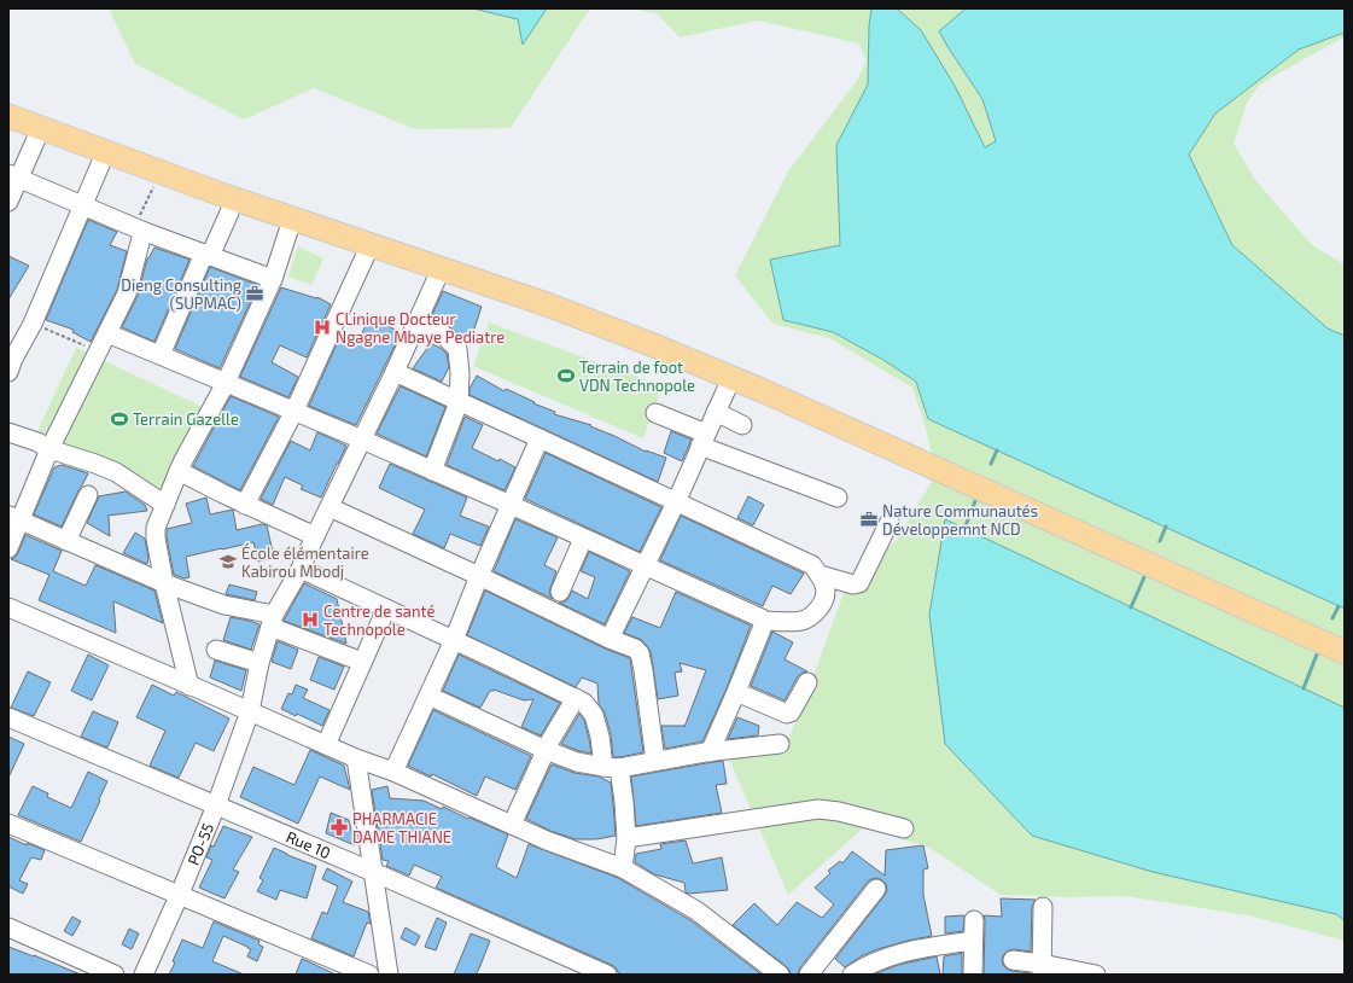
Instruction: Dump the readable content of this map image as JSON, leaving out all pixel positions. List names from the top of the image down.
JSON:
{
  "streets": {
    "street": ["PO-55", "Rue 10"]
  },
  "crossings": [
    ["PO-55", "Rue 10"]
  ],
  "places": {
    "office": ["Dieng Consulting (SUPMAC)", "Nature Communautés Développemnt NCD"],
    "hospital": ["CLinique Docteur Ngagne Mbaye Pediatre", "Centre de santé Technopole"],
    "sports": ["Terrain de foot VDN Technopole", "Terrain Gazelle"],
    "school or university": ["École élémentaire Kabirou Mbodj"],
    "pharmacy": ["PHARMACIE DAME THIANE"]
  }
}
